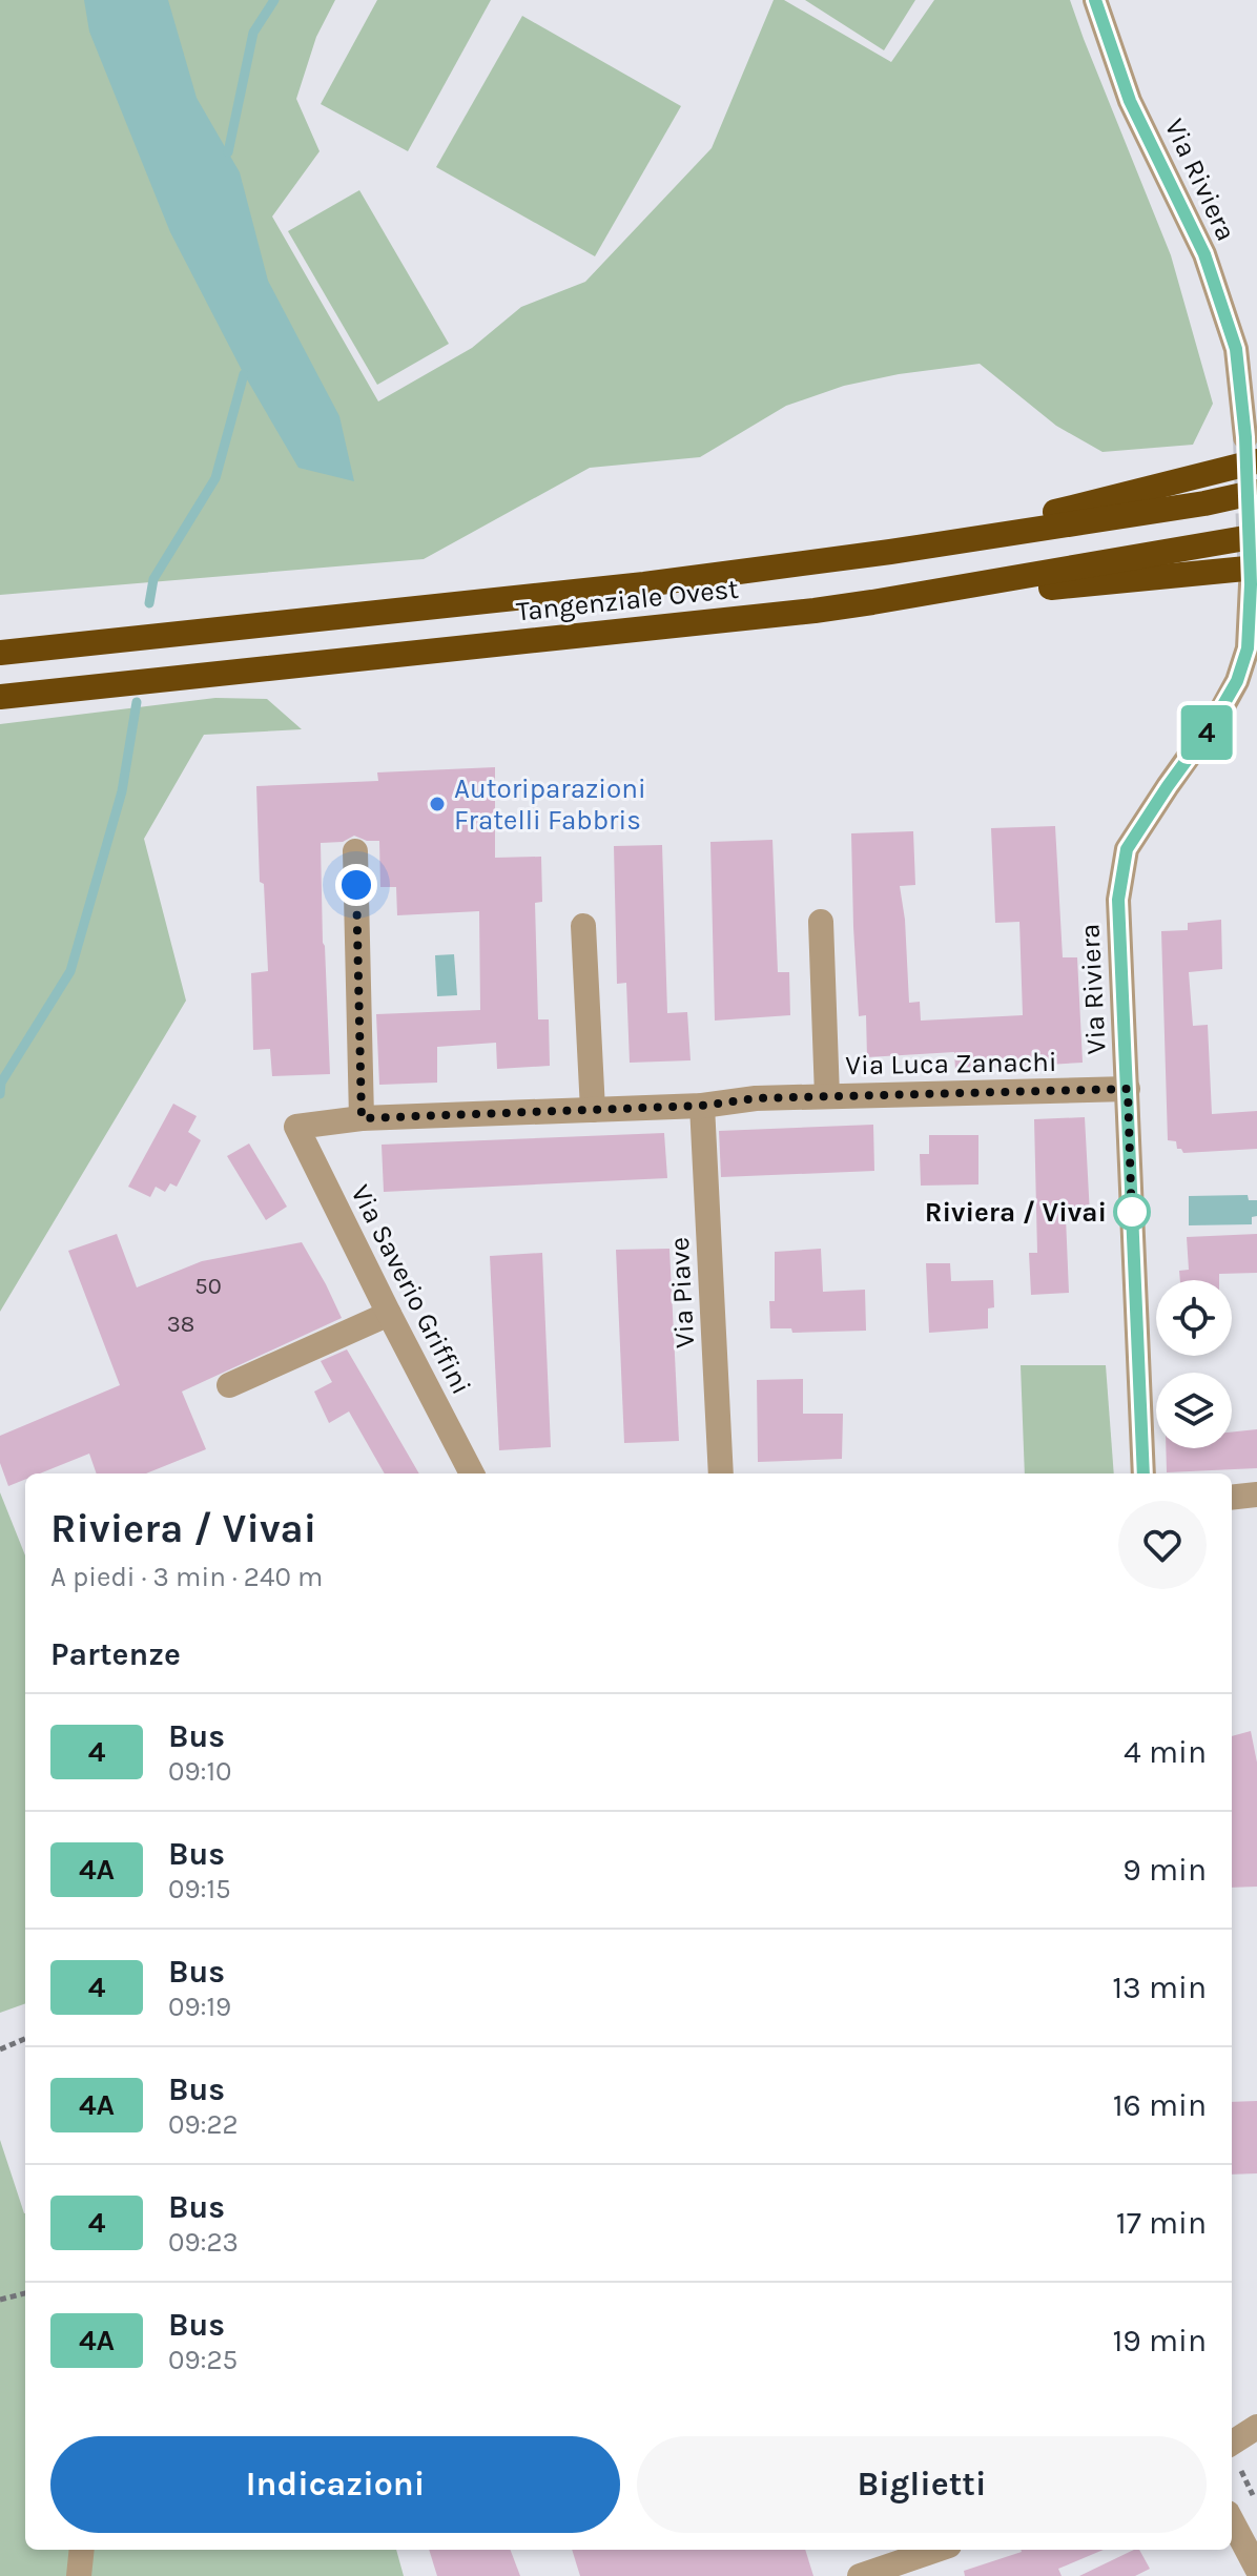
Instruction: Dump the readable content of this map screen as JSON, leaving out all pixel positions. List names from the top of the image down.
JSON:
{
  "streets": {
    "highway": ["Tangenziale Ovest"],
    "street": [
      "Via Riviera",
      "Via Luca Zanachi",
      "Via Saverio Griffini",
      "Via Piave"
    ]
  },
  "crossings": [
    ["Via Riviera", "Via Luca Zanachi"],
    ["Via Luca Zanachi", "Via Saverio Griffini"],
    ["Via Luca Zanachi", "Via Piave"]
  ],
  "places": ["Autoriparazioni Fratelli Fabbris", "Riviera / Vivai"],
  "lines": ["bus line 4"],
  "house_numbers": ["50", "38"],
  "page": {
    "on_map": "4",
    "heading": [
      ["Riviera / Vivai", "A piedi · 3 min · 240 m"],
      "Partenze"
    ],
    "list": [
      {
        "mark": "4",
        "name": "Bus",
        "note": "09:10",
        "value": "4 min"
      },
      {
        "mark": "4A",
        "name": "Bus",
        "note": "09:15",
        "value": "9 min"
      },
      {
        "mark": "4",
        "name": "Bus",
        "note": "09:19",
        "value": "13 min"
      },
      {
        "mark": "4A",
        "name": "Bus",
        "note": "09:22",
        "value": "16 min"
      },
      {
        "mark": "4",
        "name": "Bus",
        "note": "09:23",
        "value": "17 min"
      },
      {
        "mark": "4A",
        "name": "Bus",
        "note": "09:25",
        "value": "19 min"
      }
    ],
    "buttons": ["Indicazioni", "Biglietti"]
  }
}
